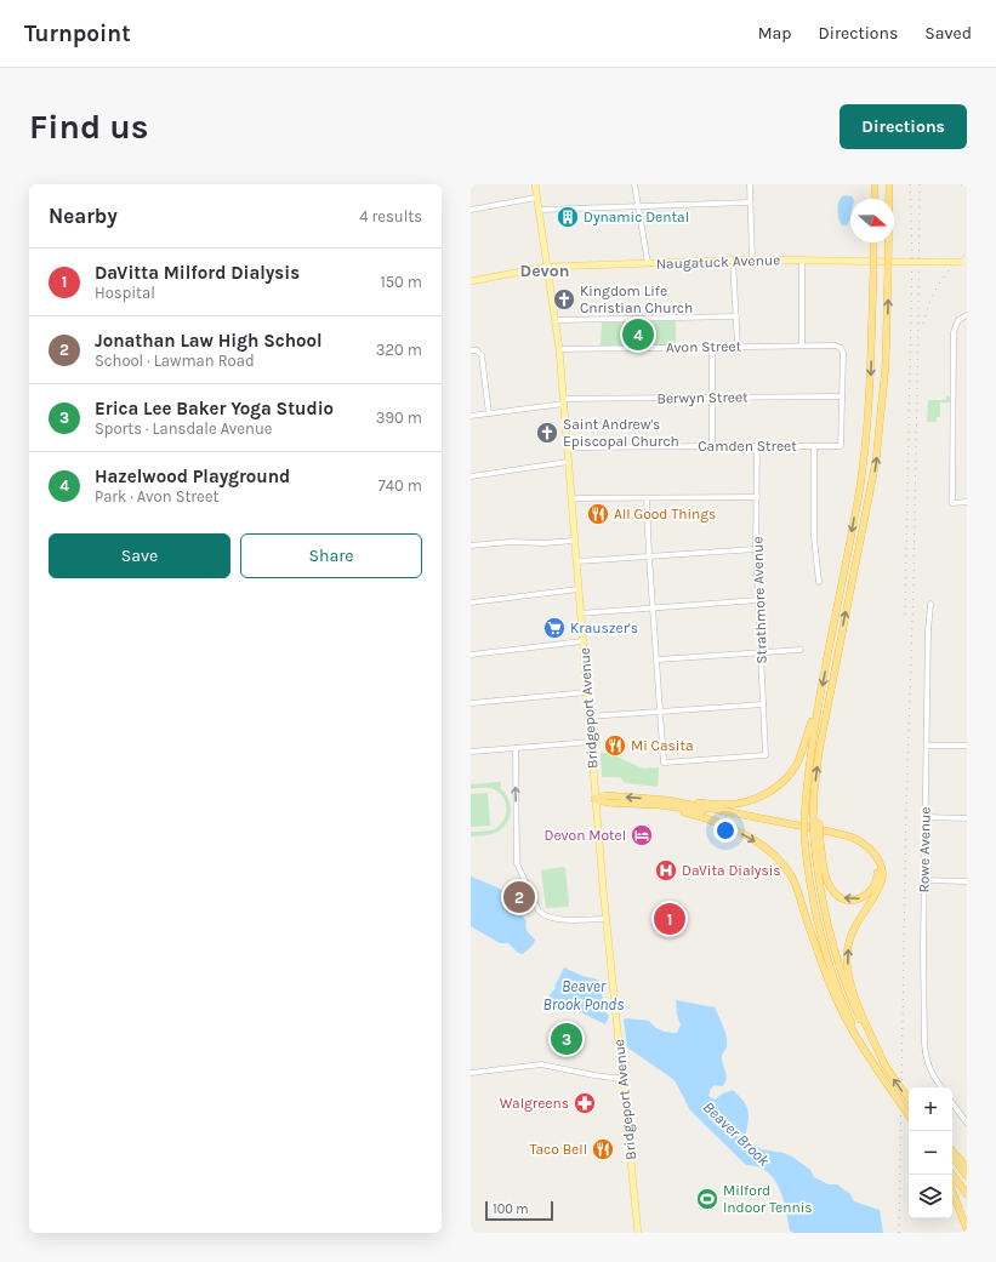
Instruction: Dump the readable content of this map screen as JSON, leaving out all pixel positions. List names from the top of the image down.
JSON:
{
  "streets": {
    "main road": ["Naugatuck Avenue", "Bridgeport Avenue"],
    "street": [
      "Avon Street",
      "Berwyn Street",
      "Camden Street",
      "Strathmore Avenue",
      "Rowe Avenue"
    ]
  },
  "crossings": [
    ["Naugatuck Avenue", "Bridgeport Avenue"],
    ["Avon Street", "Berwyn Street"],
    ["Avon Street", "Camden Street"],
    ["Avon Street", "Bridgeport Avenue"],
    ["Berwyn Street", "Camden Street"],
    ["Berwyn Street", "Bridgeport Avenue"],
    ["Camden Street", "Strathmore Avenue"],
    ["Camden Street", "Bridgeport Avenue"]
  ],
  "districts": ["Devon"],
  "water": ["Beaver Brook Ponds", "Beaver Brook"],
  "places": {
    "building": ["Dynamic Dental"],
    "church": ["Kingdom Life Cnristian Church", "Saint Andrew's Episcopal Church"],
    "restaurant": ["All Good Things", "Mi Casita", "Taco Bell"],
    "supermarket": ["Krauszer's"],
    "hotel": ["Devon Motel"],
    "hospital": ["DaVita Dialysis"],
    "pharmacy": ["Walgreens"],
    "sports": ["Milford Indoor Tennis"]
  },
  "scale_bar": "100 m",
  "north": "right",
  "page": {
    "header": "Turnpoint",
    "nav": ["Map", "Directions", "Saved"],
    "buttons": [
      "Directions",
      ["Save", "Share"]
    ],
    "title": "Find us",
    "heading": ["Nearby", "4 results"],
    "list": [
      {
        "mark": "1",
        "name": "DaVitta Milford Dialysis",
        "note": "Hospital",
        "value": "150 m"
      },
      {
        "mark": "2",
        "name": "Jonathan Law High School",
        "note": "School · Lawman Road",
        "value": "320 m"
      },
      {
        "mark": "3",
        "name": "Erica Lee Baker Yoga Studio",
        "note": "Sports · Lansdale Avenue",
        "value": "390 m"
      },
      {
        "mark": "4",
        "name": "Hazelwood Playground",
        "note": "Park · Avon Street",
        "value": "740 m"
      }
    ],
    "pins": [
      "4",
      "2",
      "1",
      "3"
    ],
    "map_buttons": ["+", "−"],
    "scale": "100 m"
  }
}
